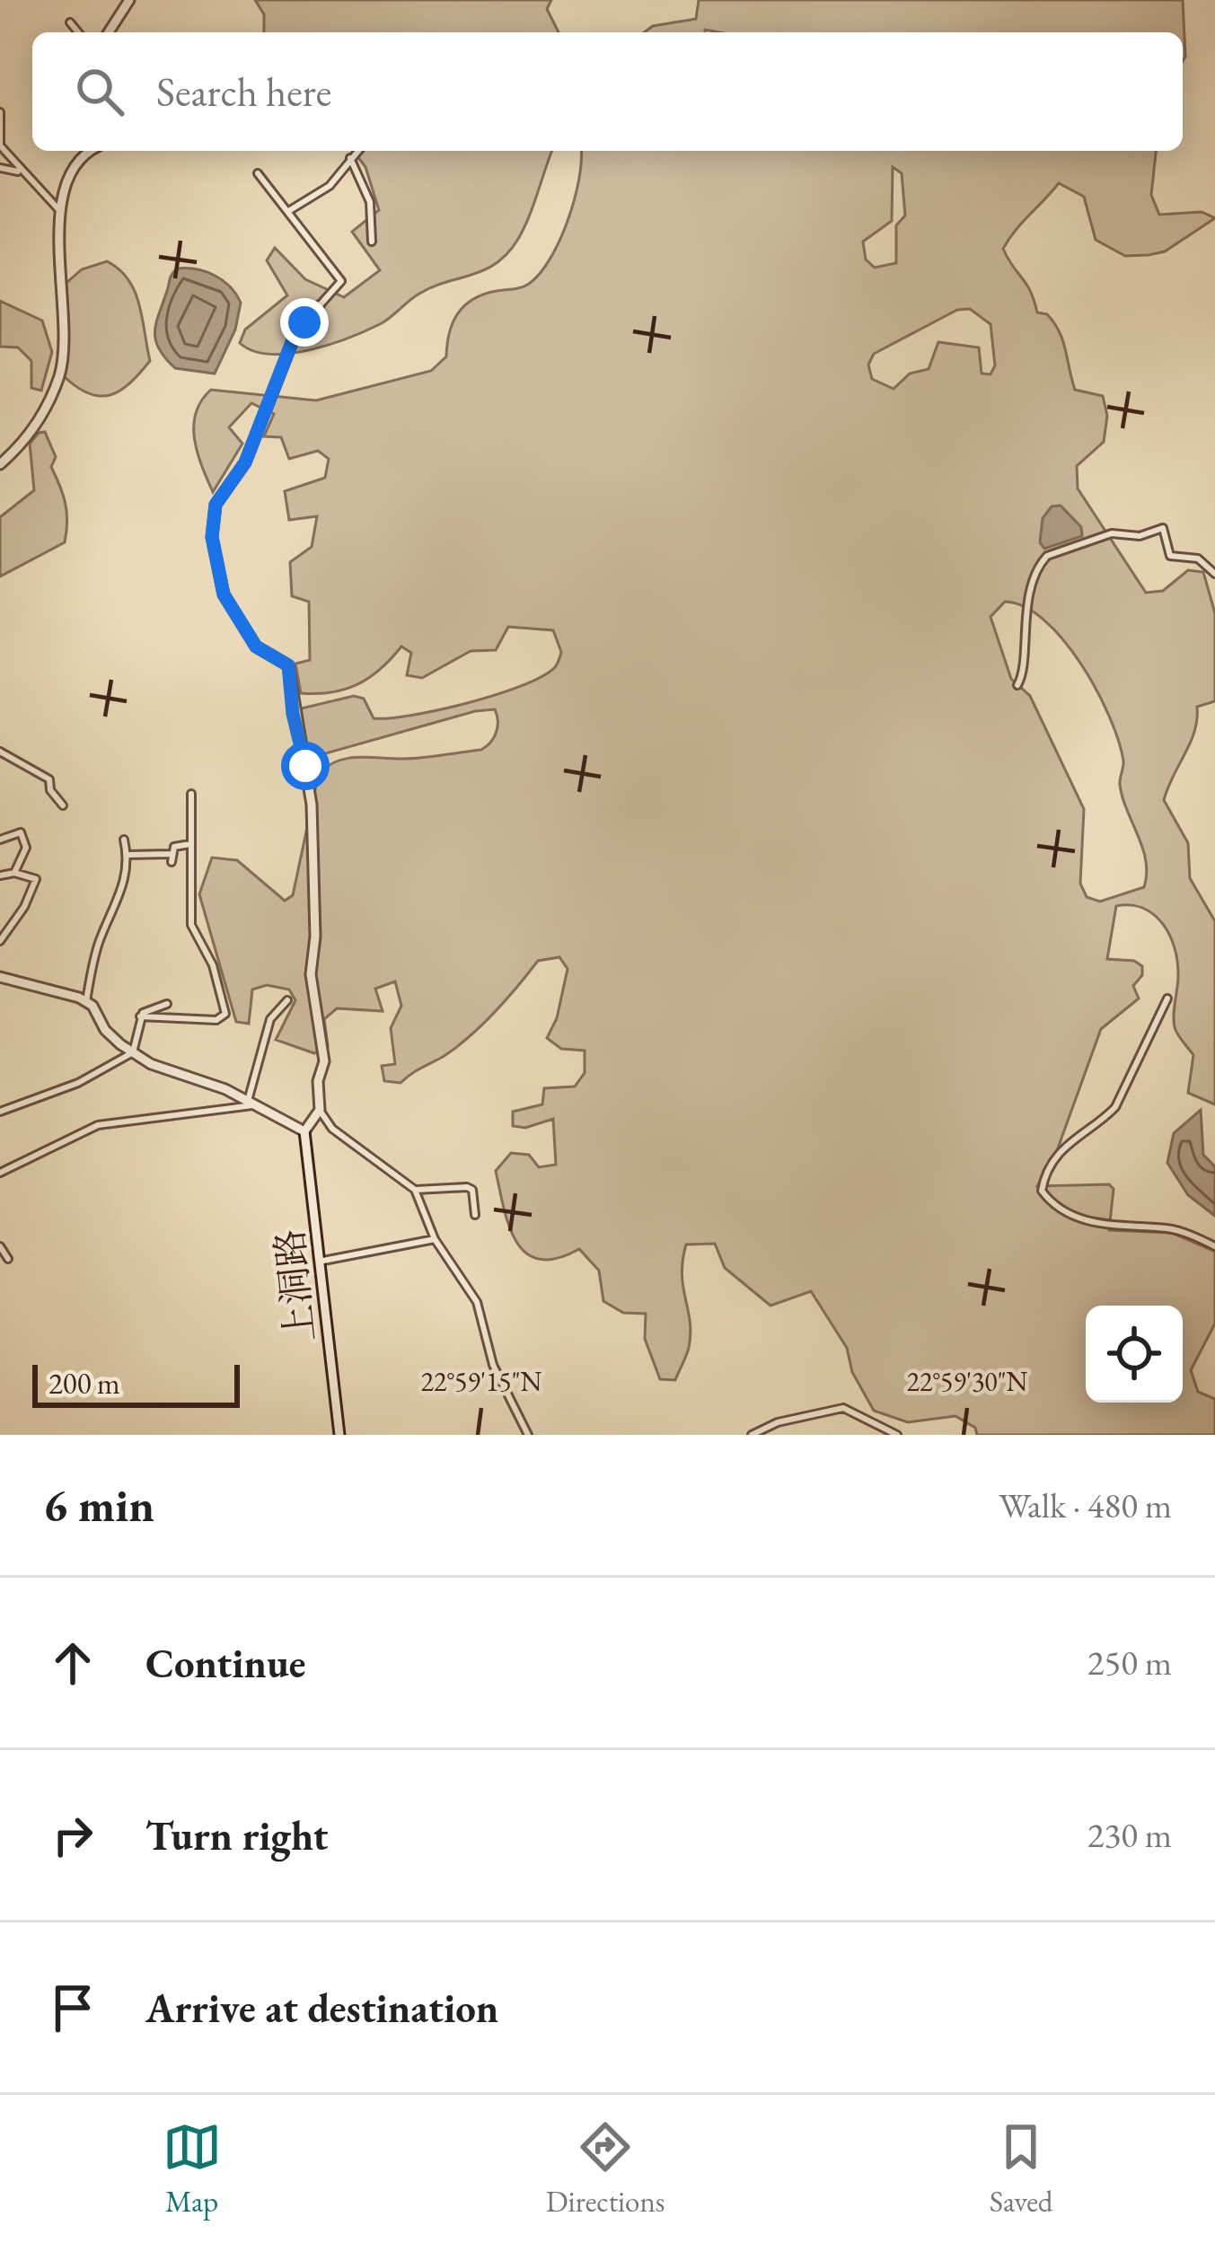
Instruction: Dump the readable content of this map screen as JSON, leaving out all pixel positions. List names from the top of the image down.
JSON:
{
  "streets": {
    "street": ["上洞路"]
  },
  "scale_bar": "200 m",
  "page": {
    "search": "Search here",
    "scale": "200 m",
    "heading": ["6 min", "Walk · 480 m"],
    "list": [
      ["Continue", "250 m"],
      ["Turn right", "230 m"],
      "Arrive at destination"
    ],
    "nav": ["Map", "Directions", "Saved"]
  },
  "coordinates": ["22°59'15\"N", "22°59'30\"N"]
}
